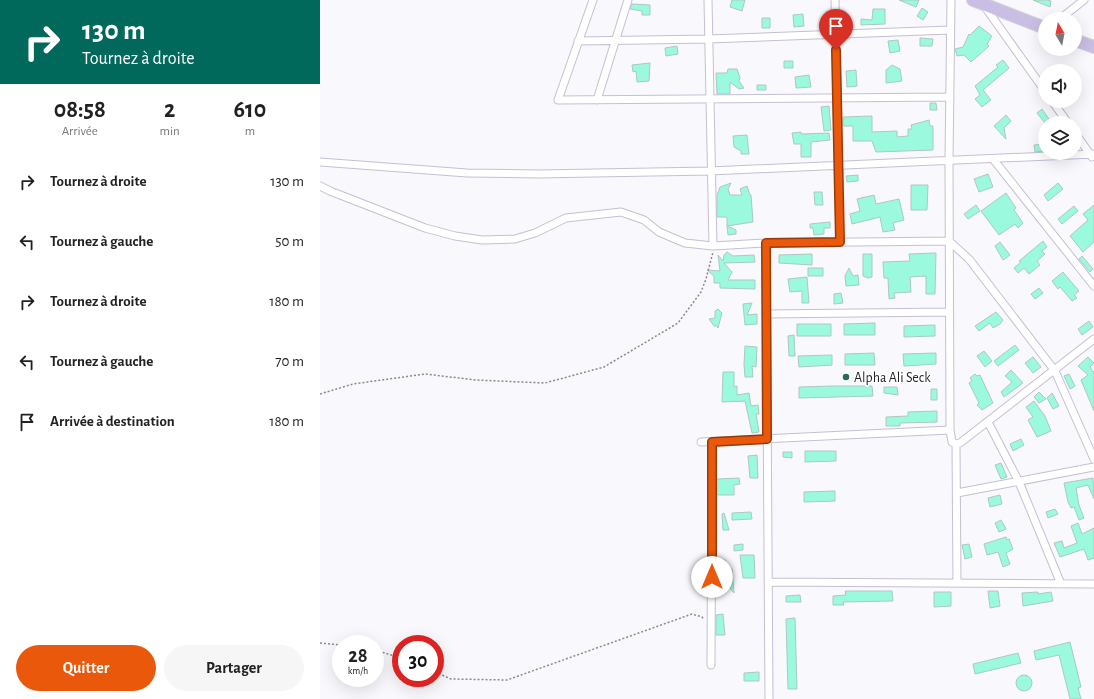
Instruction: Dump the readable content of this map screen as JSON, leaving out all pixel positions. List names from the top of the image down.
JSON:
{
  "places": ["Alpha Ali Seck"],
  "north": "top",
  "page": {
    "turn": ["130 m", "Tournez à droite"],
    "eta": [
      "08:58",
      "Arrivée",
      "2",
      "min",
      "610",
      "m"
    ],
    "list": [
      {
        "name": "Tournez à droite",
        "value": "130 m"
      },
      {
        "name": "Tournez à gauche",
        "value": "50 m"
      },
      {
        "name": "Tournez à droite",
        "value": "180 m"
      },
      {
        "name": "Tournez à gauche",
        "value": "70 m"
      },
      {
        "name": "Arrivée à destination",
        "value": "180 m"
      }
    ],
    "speed": "28 km/h",
    "limit": "30",
    "buttons": ["Quitter", "Partager"]
  }
}
